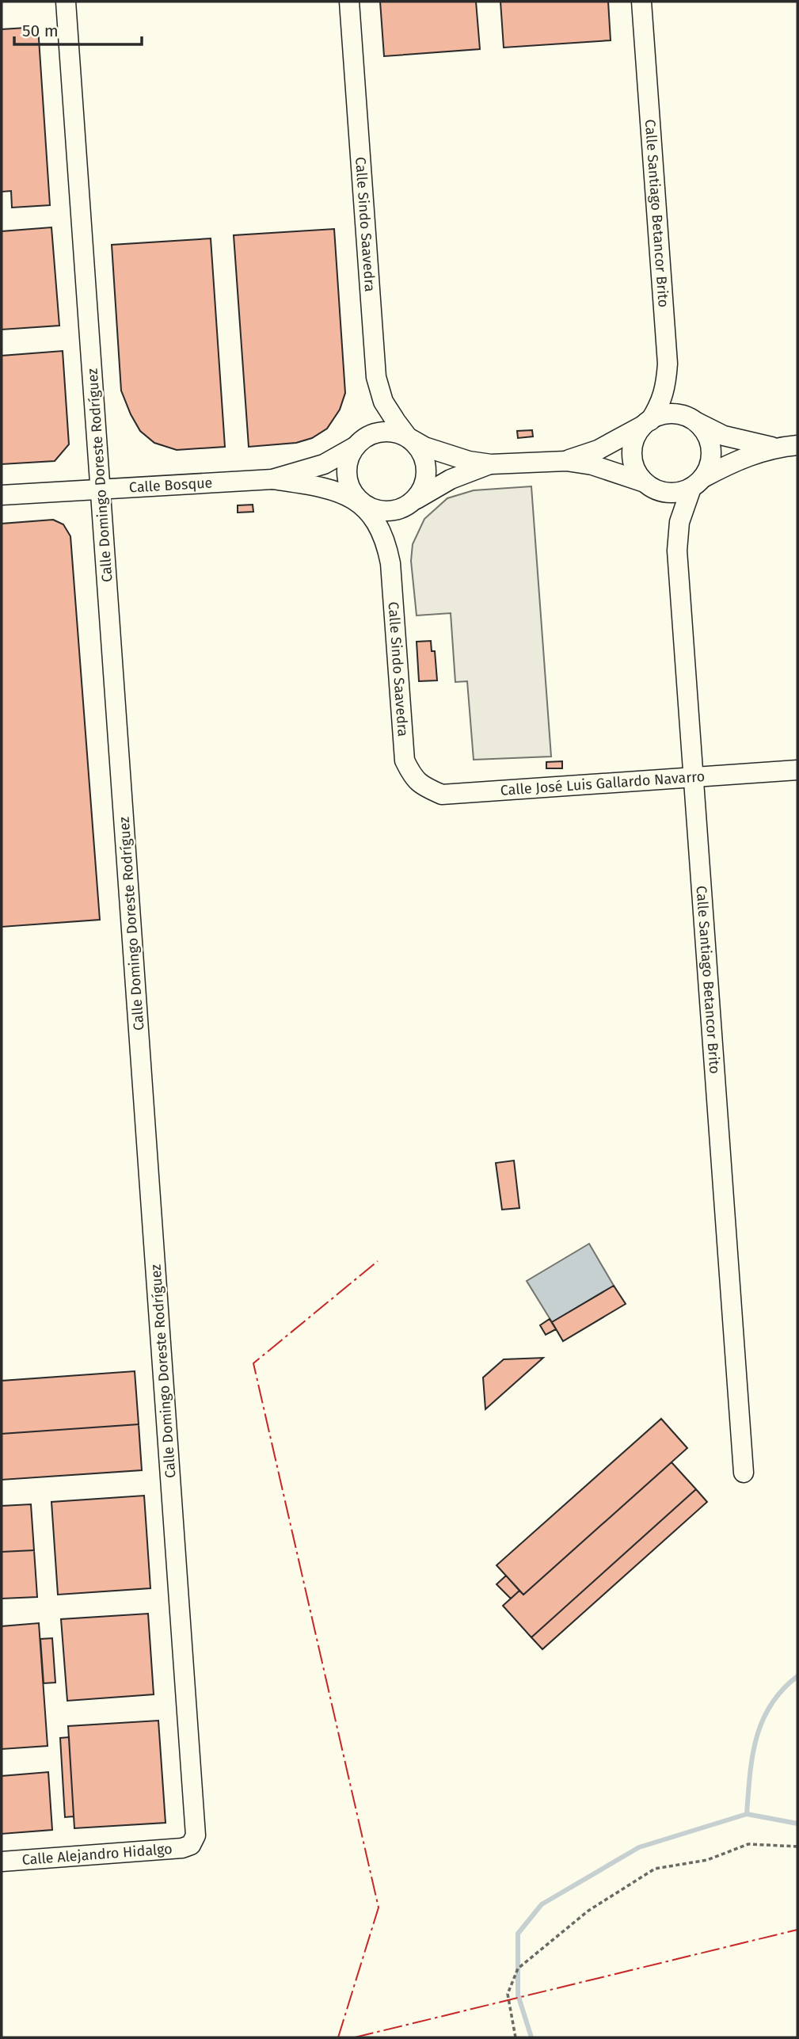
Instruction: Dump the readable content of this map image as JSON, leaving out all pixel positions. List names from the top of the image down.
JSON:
{
  "streets": {
    "street": [
      "Calle Santiago Betancor Brito",
      "Calle Sindo Saavedra",
      "Calle Domingo Doreste Rodríguez",
      "Calle Bosque",
      "Calle José Luis Gallardo Navarro",
      "Calle Alejandro Hidalgo"
    ]
  },
  "crossings": [
    ["Calle Santiago Betancor Brito", "Calle José Luis Gallardo Navarro"],
    ["Calle Sindo Saavedra", "Calle Bosque"],
    ["Calle Sindo Saavedra", "Calle José Luis Gallardo Navarro"],
    ["Calle Domingo Doreste Rodríguez", "Calle Bosque"],
    ["Calle Domingo Doreste Rodríguez", "Calle Alejandro Hidalgo"]
  ],
  "scale_bar": "50 m"
}
